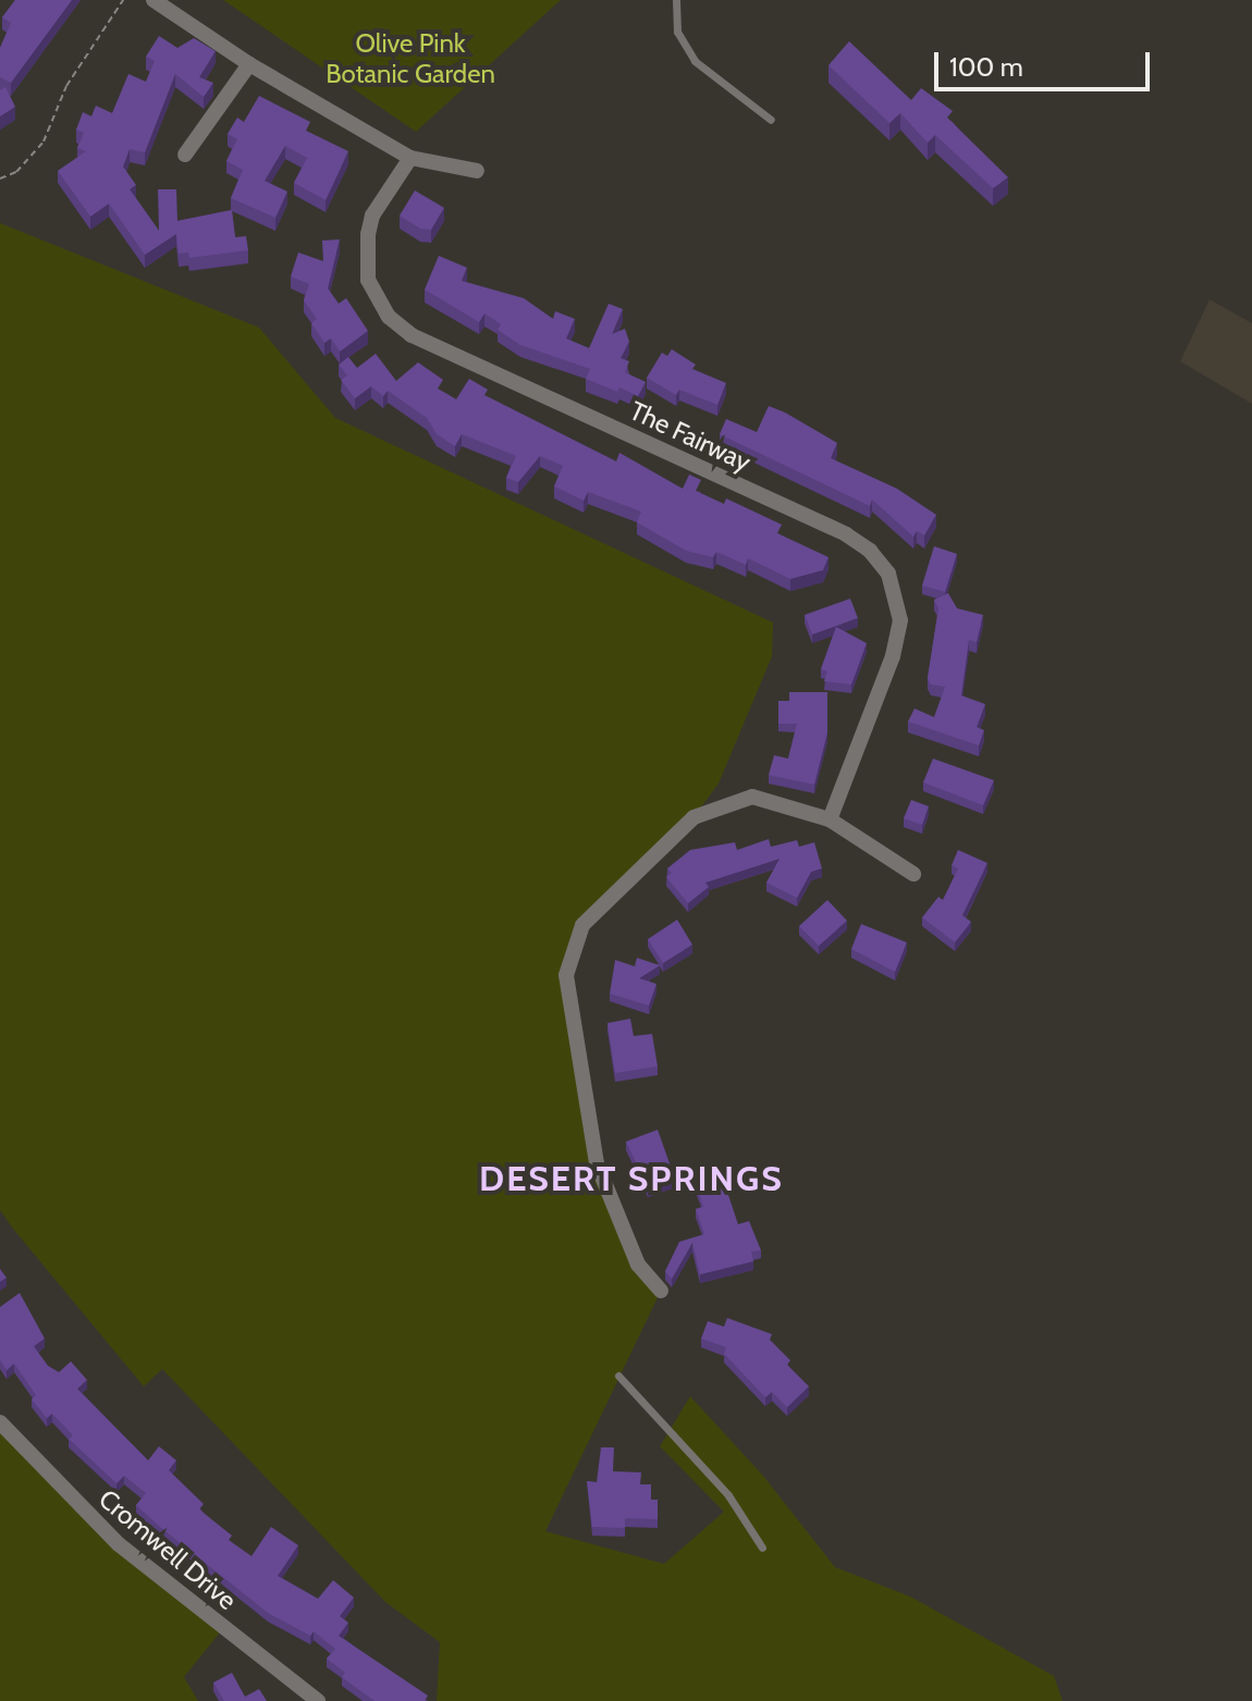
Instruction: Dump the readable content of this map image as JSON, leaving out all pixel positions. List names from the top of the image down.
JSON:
{
  "streets": {
    "street": ["The Fairway", "Cromwell Drive"]
  },
  "districts": ["DESERT SPRINGS"],
  "parks": ["Olive Pink Botanic Garden"],
  "scale_bar": "100 m"
}
